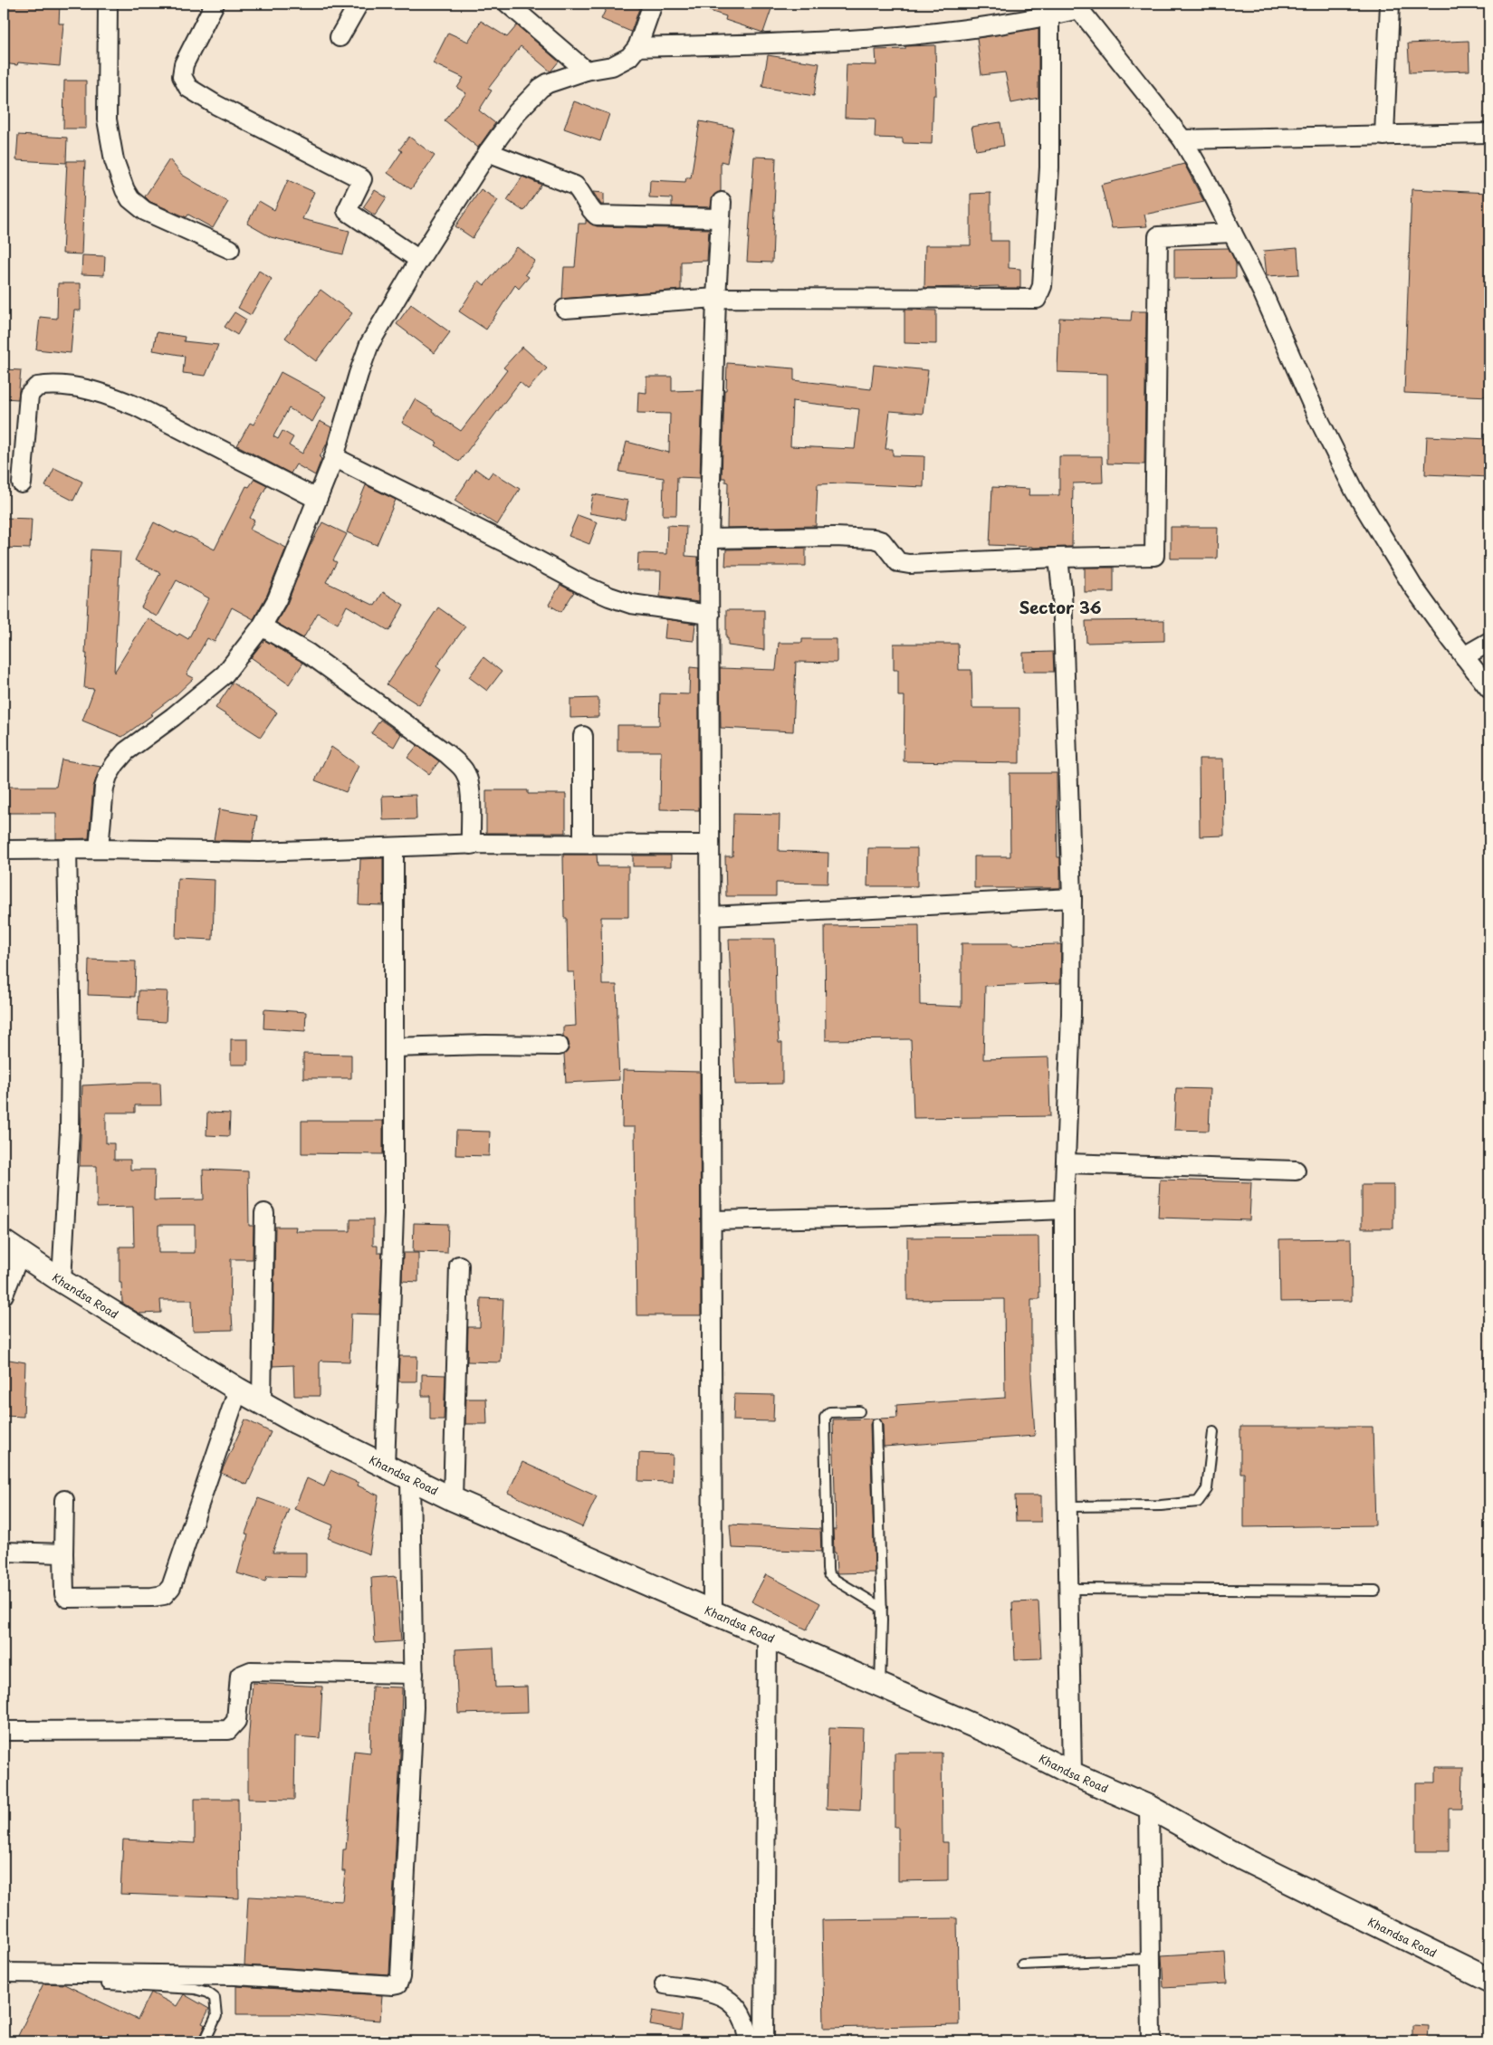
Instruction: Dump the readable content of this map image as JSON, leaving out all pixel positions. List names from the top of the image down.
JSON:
{
  "streets": {
    "street": ["Khandsa Road"]
  },
  "districts": ["Sector 36"]
}
